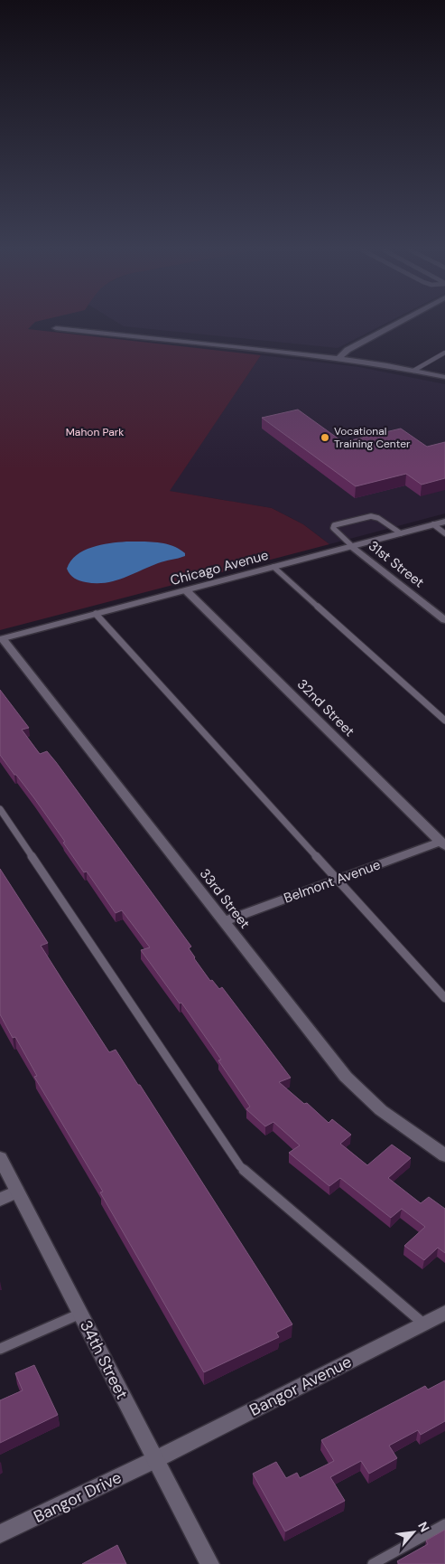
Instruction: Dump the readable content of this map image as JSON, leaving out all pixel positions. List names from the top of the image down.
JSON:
{
  "streets": {
    "street": [
      "31st Street",
      "Chicago Avenue",
      "32nd Street",
      "Belmont Avenue",
      "33rd Street",
      "34th Street",
      "Bangor Avenue",
      "Bangor Drive"
    ]
  },
  "crossings": [
    ["31st Street", "Chicago Avenue"],
    ["Chicago Avenue", "32nd Street"],
    ["Chicago Avenue", "33rd Street"],
    ["32nd Street", "Belmont Avenue"],
    ["Belmont Avenue", "33rd Street"],
    ["34th Street", "Bangor Avenue"],
    ["34th Street", "Bangor Drive"],
    ["Bangor Avenue", "Bangor Drive"]
  ],
  "parks": ["Mahon Park"],
  "places": ["Vocational Training Center"],
  "north": "top right"
}
